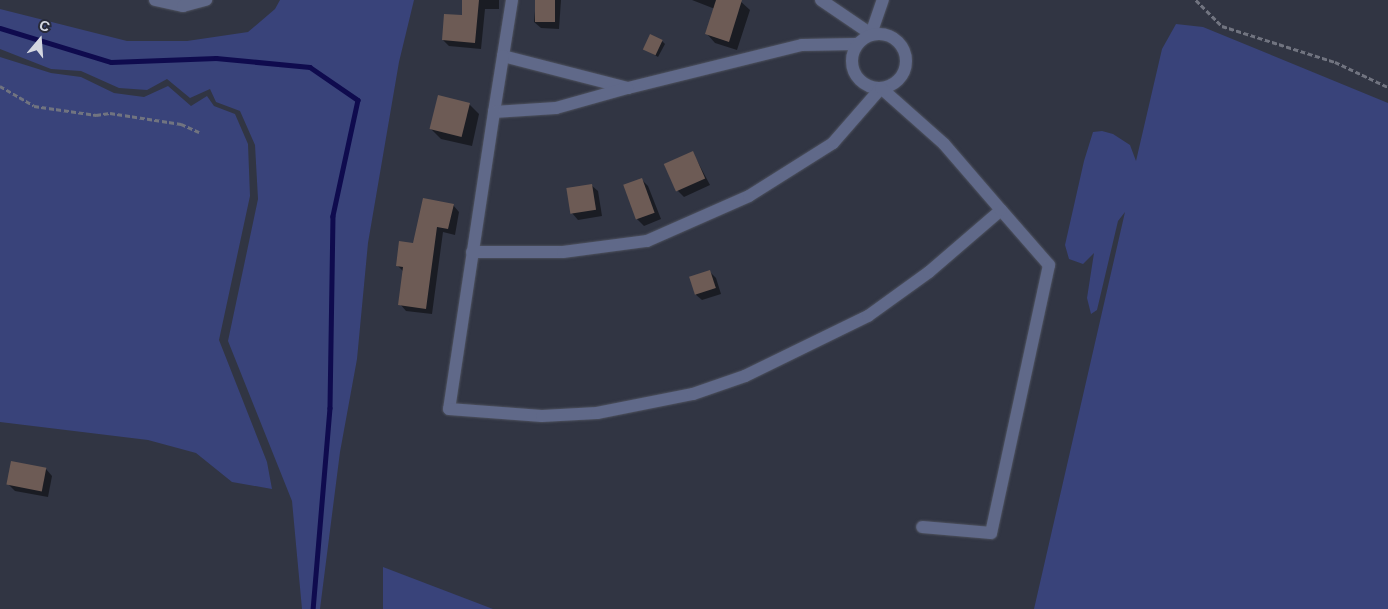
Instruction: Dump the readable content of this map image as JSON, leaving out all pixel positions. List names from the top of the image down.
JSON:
{
  "north": "top"
}
